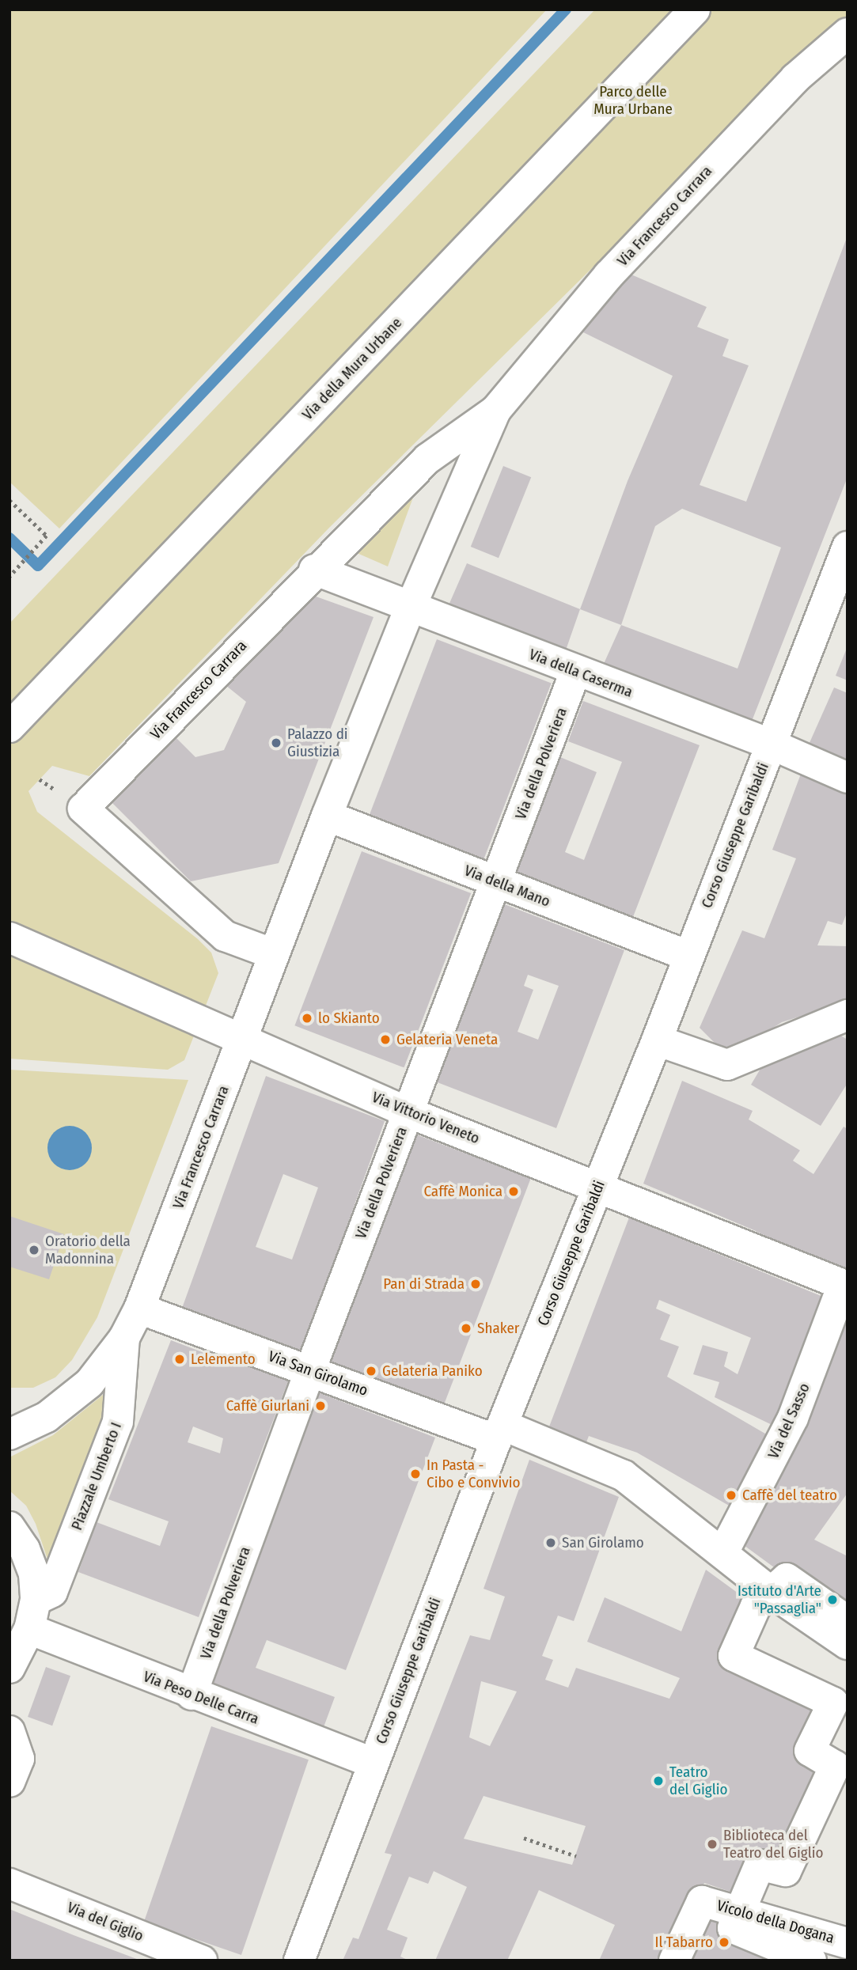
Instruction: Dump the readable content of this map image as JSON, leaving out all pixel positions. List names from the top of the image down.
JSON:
{
  "streets": {
    "street": [
      "Via Francesco Carrara",
      "Via della Mura Urbane",
      "Via della Caserma",
      "Via della Polveriera",
      "Corso Giuseppe Garibaldi",
      "Via della Mano",
      "Via Vittorio Veneto",
      "Via San Girolamo",
      "Via del Sasso",
      "Piazzale Umberto I",
      "Via Peso Delle Carra",
      "Via del Giglio",
      "Vicolo della Dogana"
    ]
  },
  "crossings": [
    ["Via Francesco Carrara", "Via della Caserma"],
    ["Via Francesco Carrara", "Via della Mano"],
    ["Via Francesco Carrara", "Via Vittorio Veneto"],
    ["Via Francesco Carrara", "Via San Girolamo"],
    ["Via Francesco Carrara", "Piazzale Umberto I"],
    ["Via della Caserma", "Via della Polveriera"],
    ["Via della Caserma", "Corso Giuseppe Garibaldi"],
    ["Via della Polveriera", "Via della Mano"],
    ["Via della Polveriera", "Via Vittorio Veneto"],
    ["Via della Polveriera", "Via San Girolamo"],
    ["Via della Polveriera", "Via Peso Delle Carra"],
    ["Corso Giuseppe Garibaldi", "Via della Mano"],
    ["Corso Giuseppe Garibaldi", "Via Vittorio Veneto"],
    ["Corso Giuseppe Garibaldi", "Via San Girolamo"],
    ["Corso Giuseppe Garibaldi", "Via Peso Delle Carra"],
    ["Via Vittorio Veneto", "Via del Sasso"],
    ["Via San Girolamo", "Via del Sasso"],
    ["Via San Girolamo", "Piazzale Umberto I"]
  ],
  "parks": ["Parco delle Mura Urbane"],
  "places": [
    "Palazzo di Giustizia",
    "lo Skianto",
    "Gelateria Veneta",
    "Caffè Monica",
    "Oratorio della Madonnina",
    "Pan di Strada",
    "Shaker",
    "Lelemento",
    "Gelateria Paniko",
    "Caffè Giurlani",
    "In Pasta - Cibo e Convivio",
    "Caffè del teatro",
    "San Girolamo",
    "Istituto d'Arte \"Passaglia\"",
    "Teatro del Giglio",
    "Biblioteca del Teatro del Giglio",
    "Il Tabarro"
  ]
}
